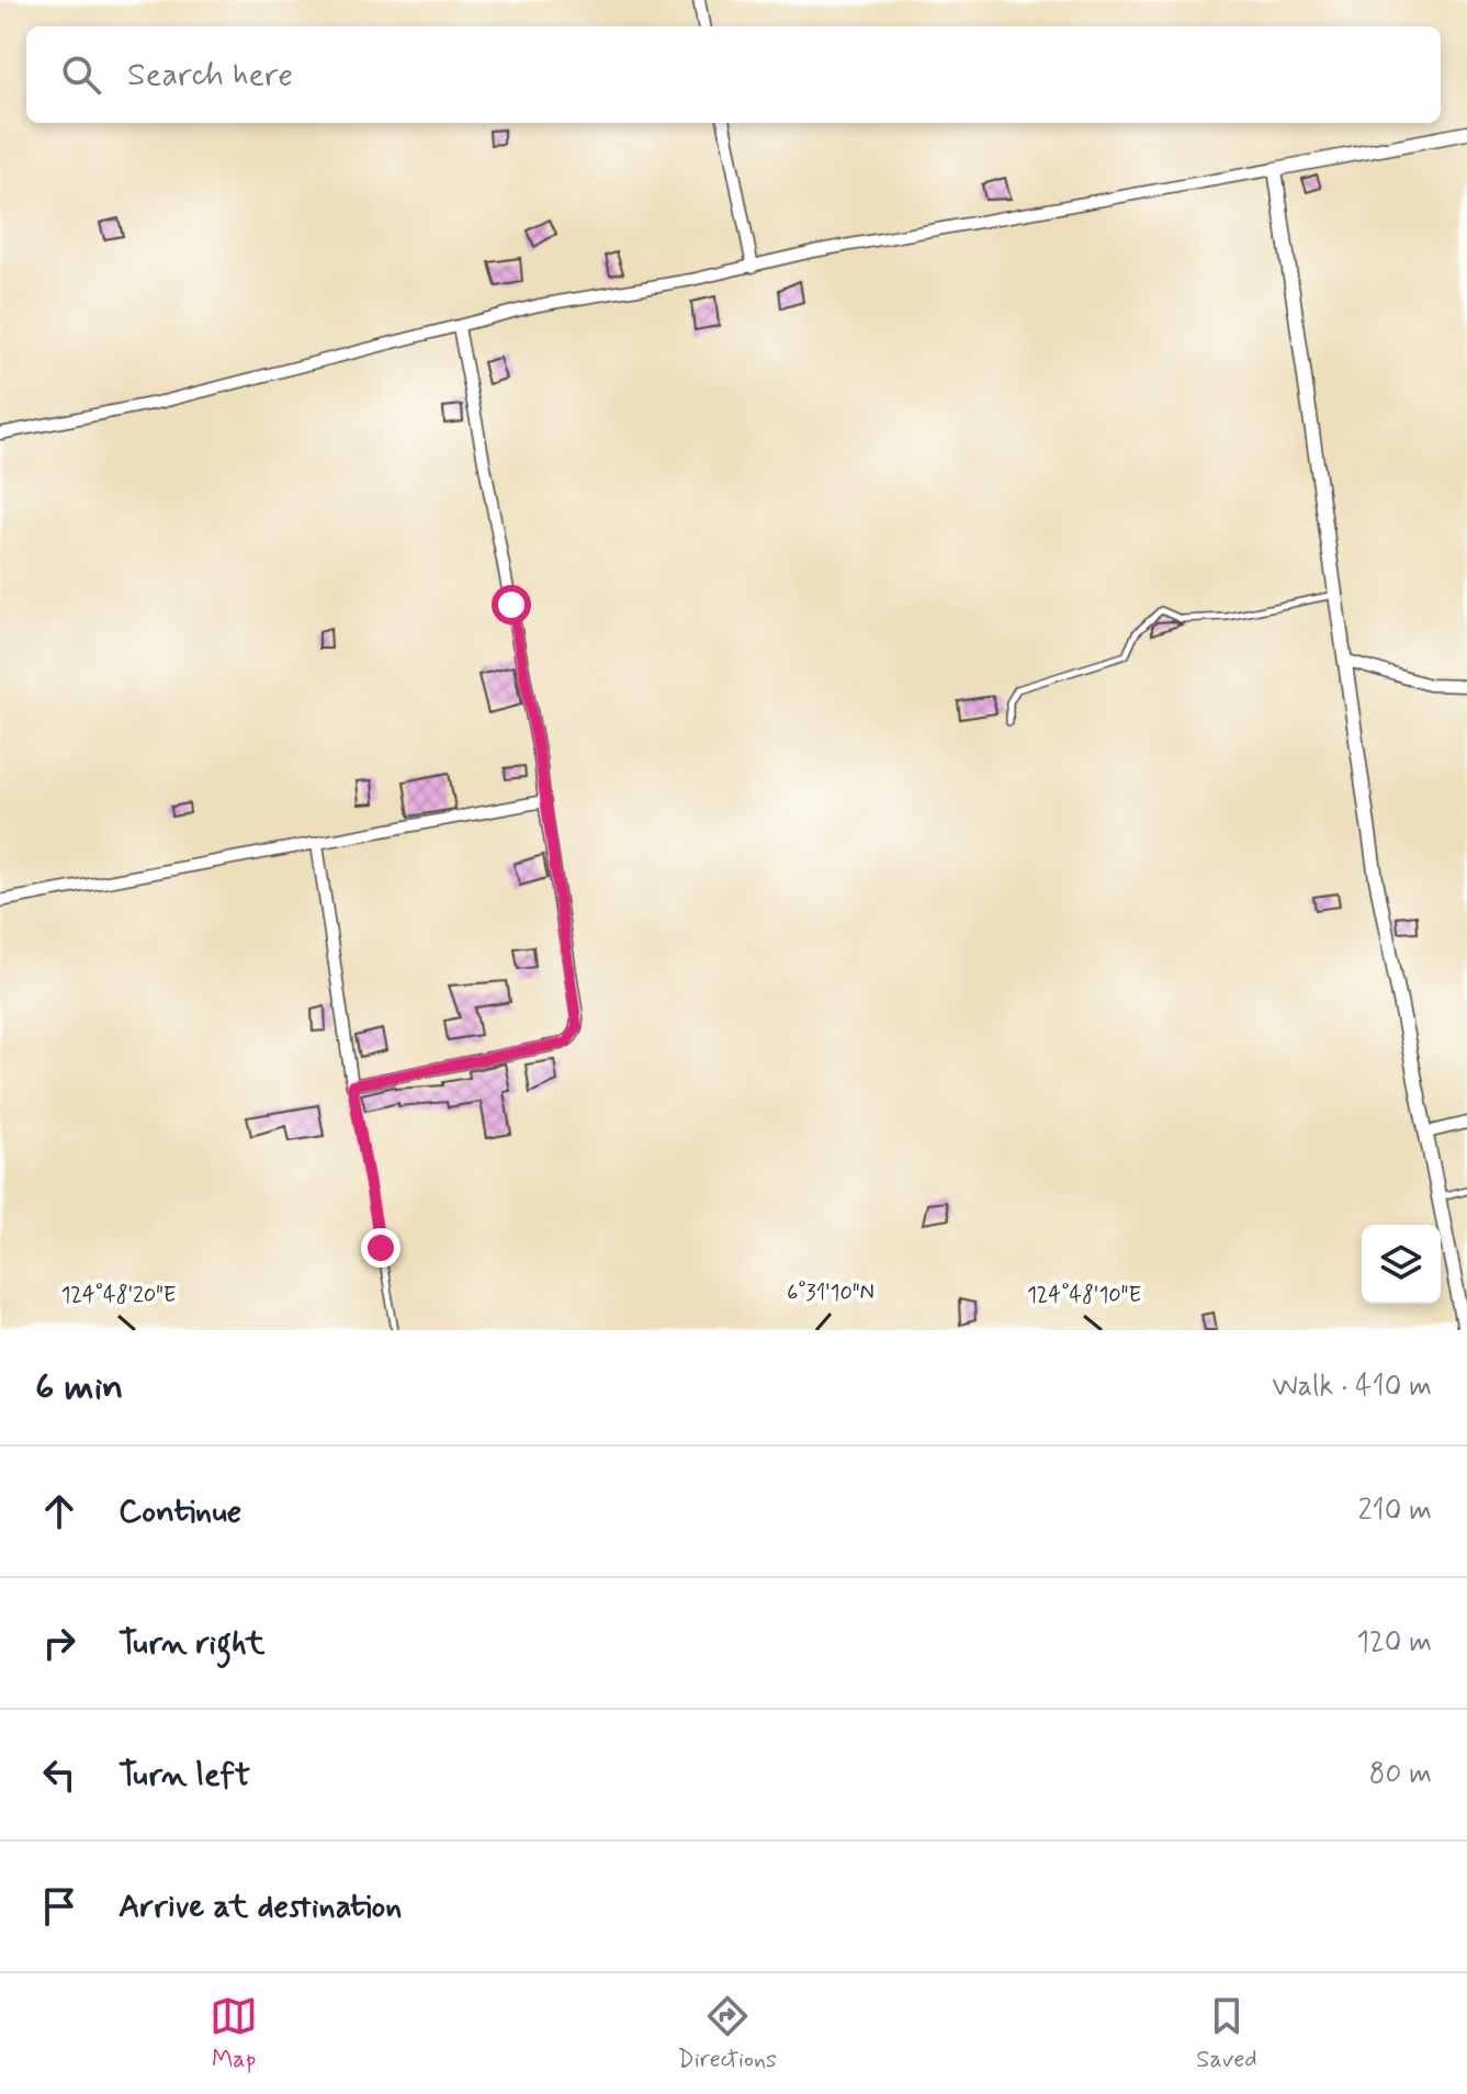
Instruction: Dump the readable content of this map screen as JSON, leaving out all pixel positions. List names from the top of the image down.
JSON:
{
  "page": {
    "search": "Search here",
    "heading": ["6 min", "Walk · 410 m"],
    "list": [
      ["Continue", "210 m"],
      ["Turn right", "120 m"],
      ["Turn left", "80 m"],
      "Arrive at destination"
    ],
    "nav": ["Map", "Directions", "Saved"]
  },
  "coordinates": ["6°31'10\"N", "124°48'20\"E", "124°48'10\"E"]
}
